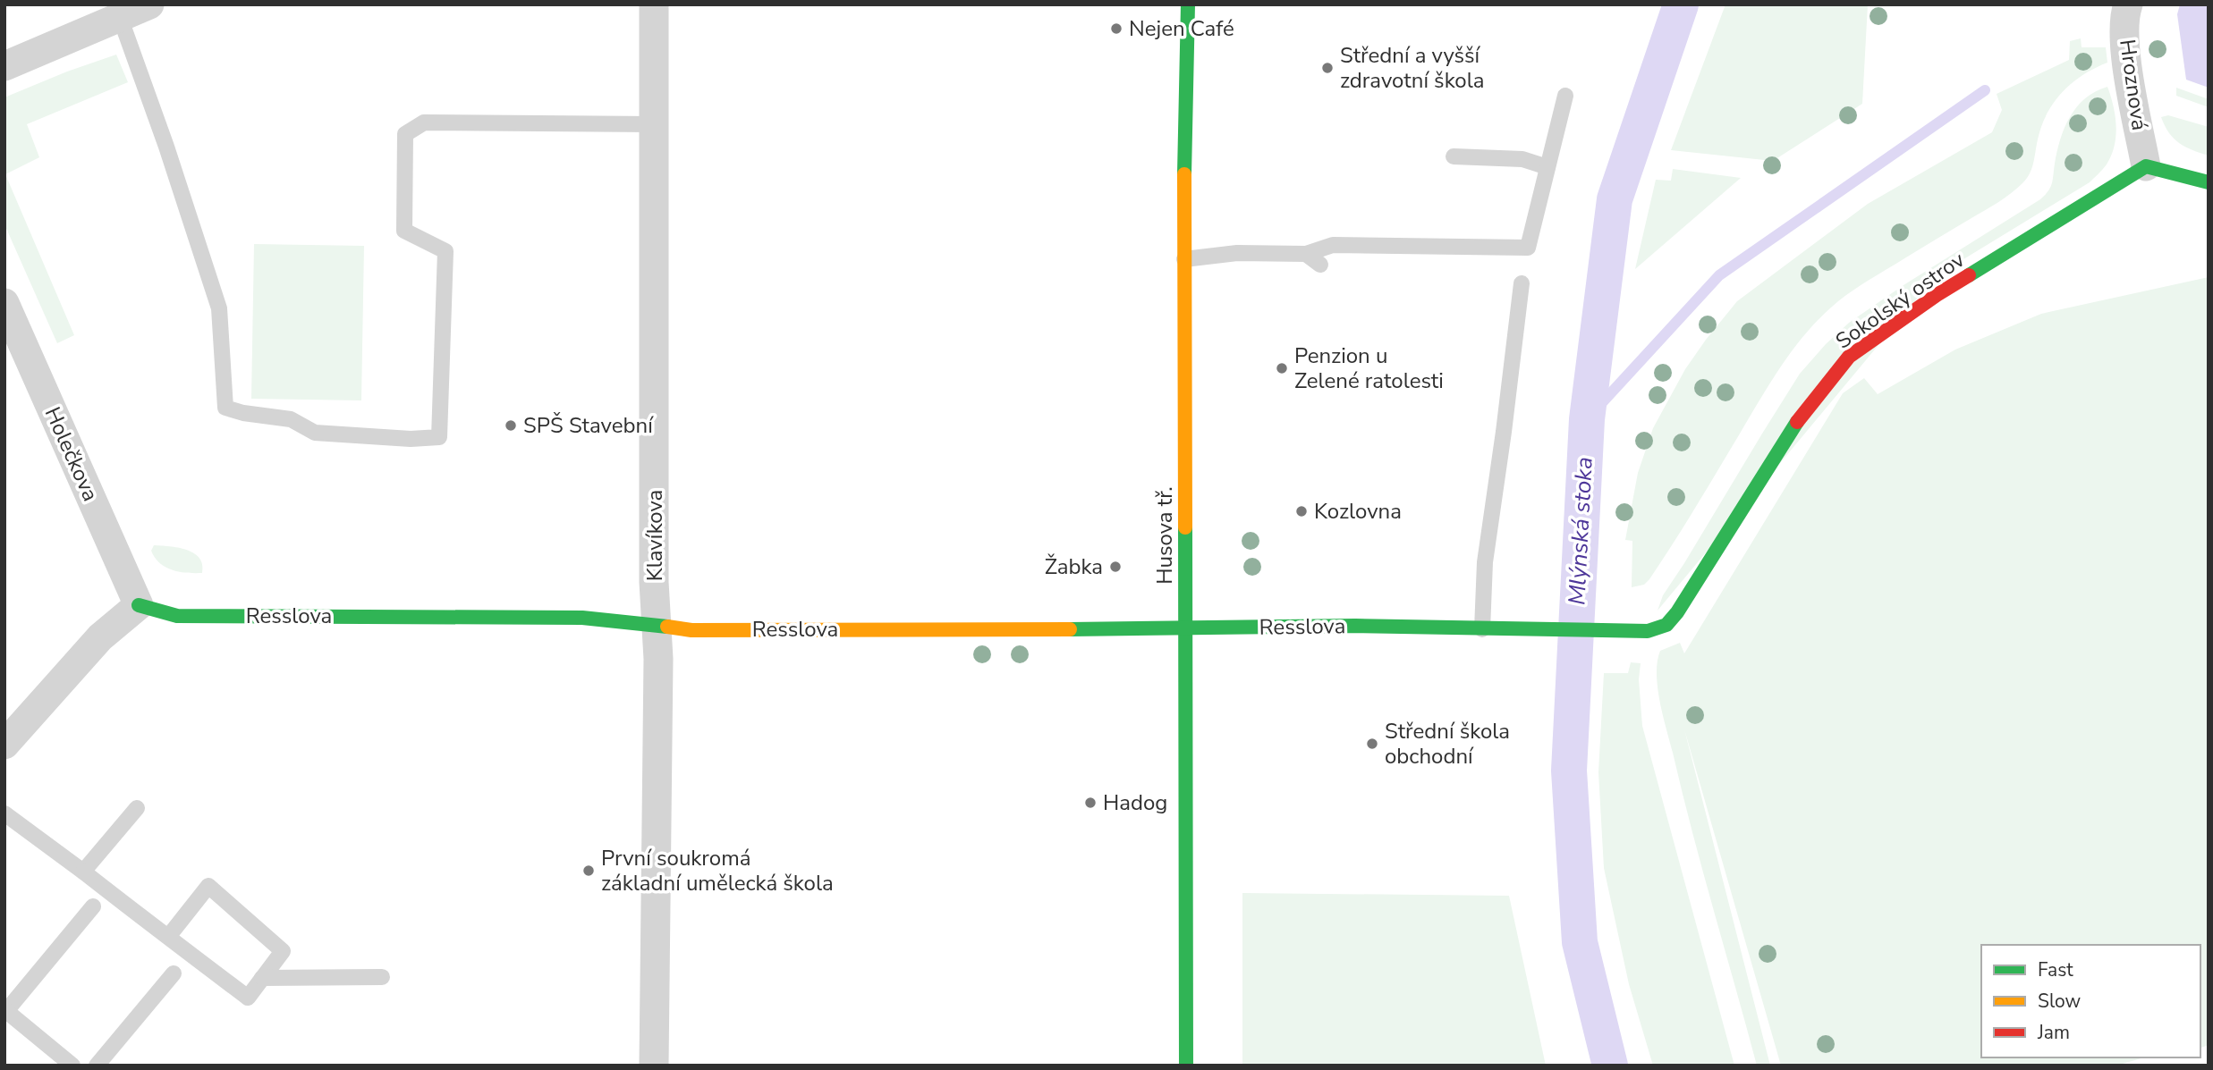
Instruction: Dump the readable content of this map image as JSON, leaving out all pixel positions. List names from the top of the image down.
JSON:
{
  "streets": {
    "street": [
      "Hroznová",
      "Sokolský ostrov",
      "Holečkova",
      "Klavíkova",
      "Husova tř.",
      "Resslova"
    ]
  },
  "crossings": [
    ["Hroznová", "Sokolský ostrov"],
    ["Sokolský ostrov", "Resslova"],
    ["Holečkova", "Resslova"],
    ["Klavíkova", "Resslova"],
    ["Husova tř.", "Resslova"]
  ],
  "water": ["Mlýnská stoka"],
  "places": [
    "Nejen Café",
    "Střední a vyšší zdravotní škola",
    "Penzion u Zelené ratolesti",
    "SPŠ Stavební",
    "Kozlovna",
    "Žabka",
    "Střední škola obchodní",
    "Hadog",
    "První soukromá základní umělecká škola"
  ],
  "legend": ["Fast", "Slow", "Jam"]
}
